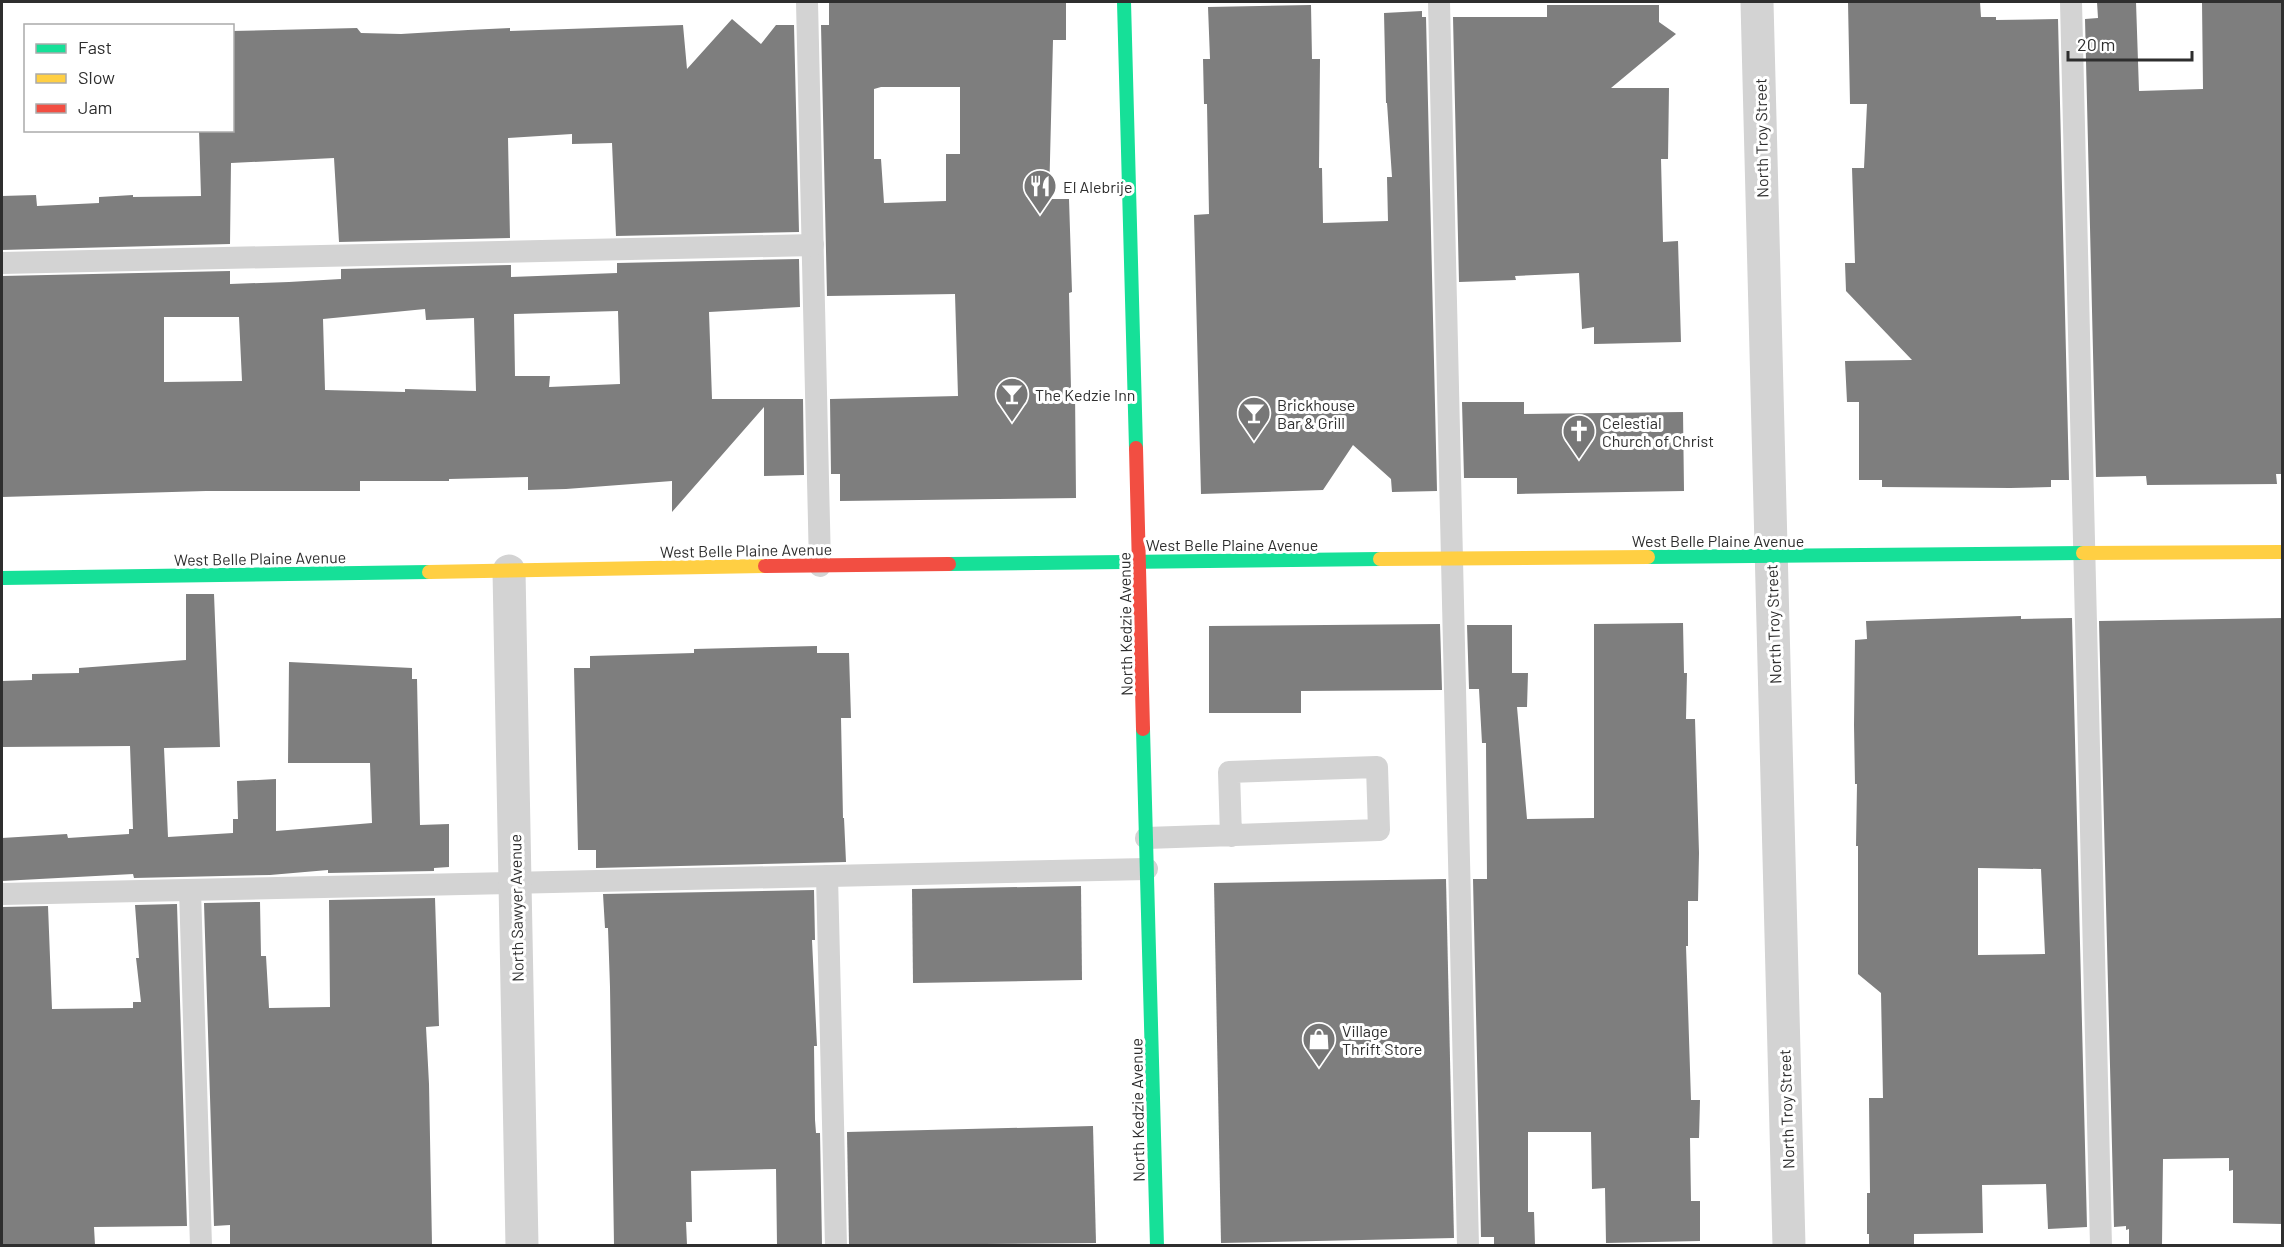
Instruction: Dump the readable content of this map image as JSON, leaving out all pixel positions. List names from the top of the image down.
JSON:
{
  "streets": {
    "street": [
      "North Troy Street",
      "West Belle Plaine Avenue",
      "North Kedzie Avenue",
      "North Sawyer Avenue"
    ]
  },
  "crossings": [
    ["North Troy Street", "West Belle Plaine Avenue"],
    ["West Belle Plaine Avenue", "North Kedzie Avenue"],
    ["West Belle Plaine Avenue", "North Sawyer Avenue"]
  ],
  "places": {
    "restaurant": ["El Alebrije"],
    "bar": ["The Kedzie Inn", "Brickhouse Bar & Grill"],
    "church": ["Celestial Church of Christ"],
    "shop": ["Village Thrift Store"]
  },
  "legend": ["Fast", "Slow", "Jam"],
  "scale_bar": "20 m"
}
